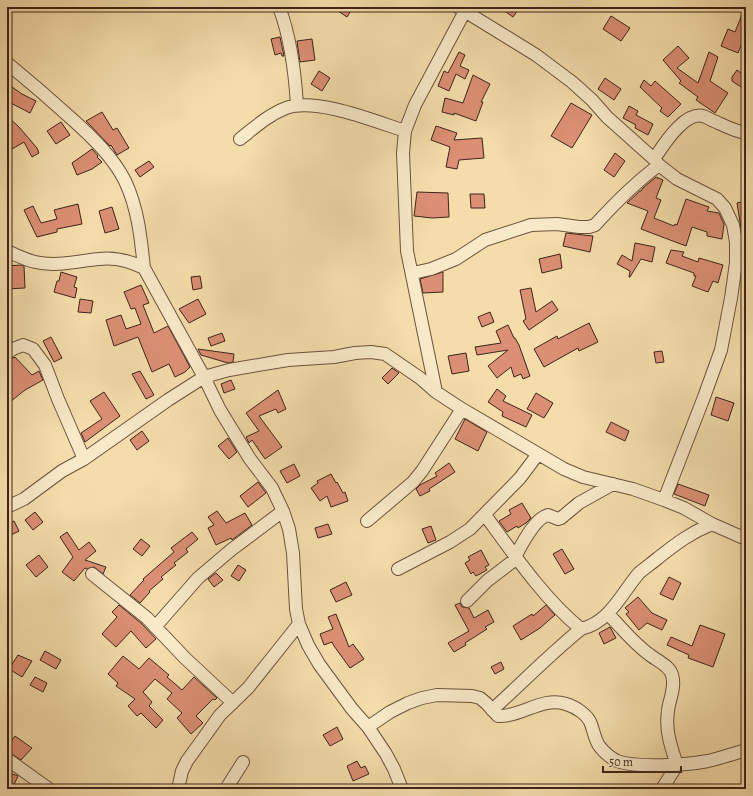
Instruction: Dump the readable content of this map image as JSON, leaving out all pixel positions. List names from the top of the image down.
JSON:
{
  "scale_bar": "50 m"
}
